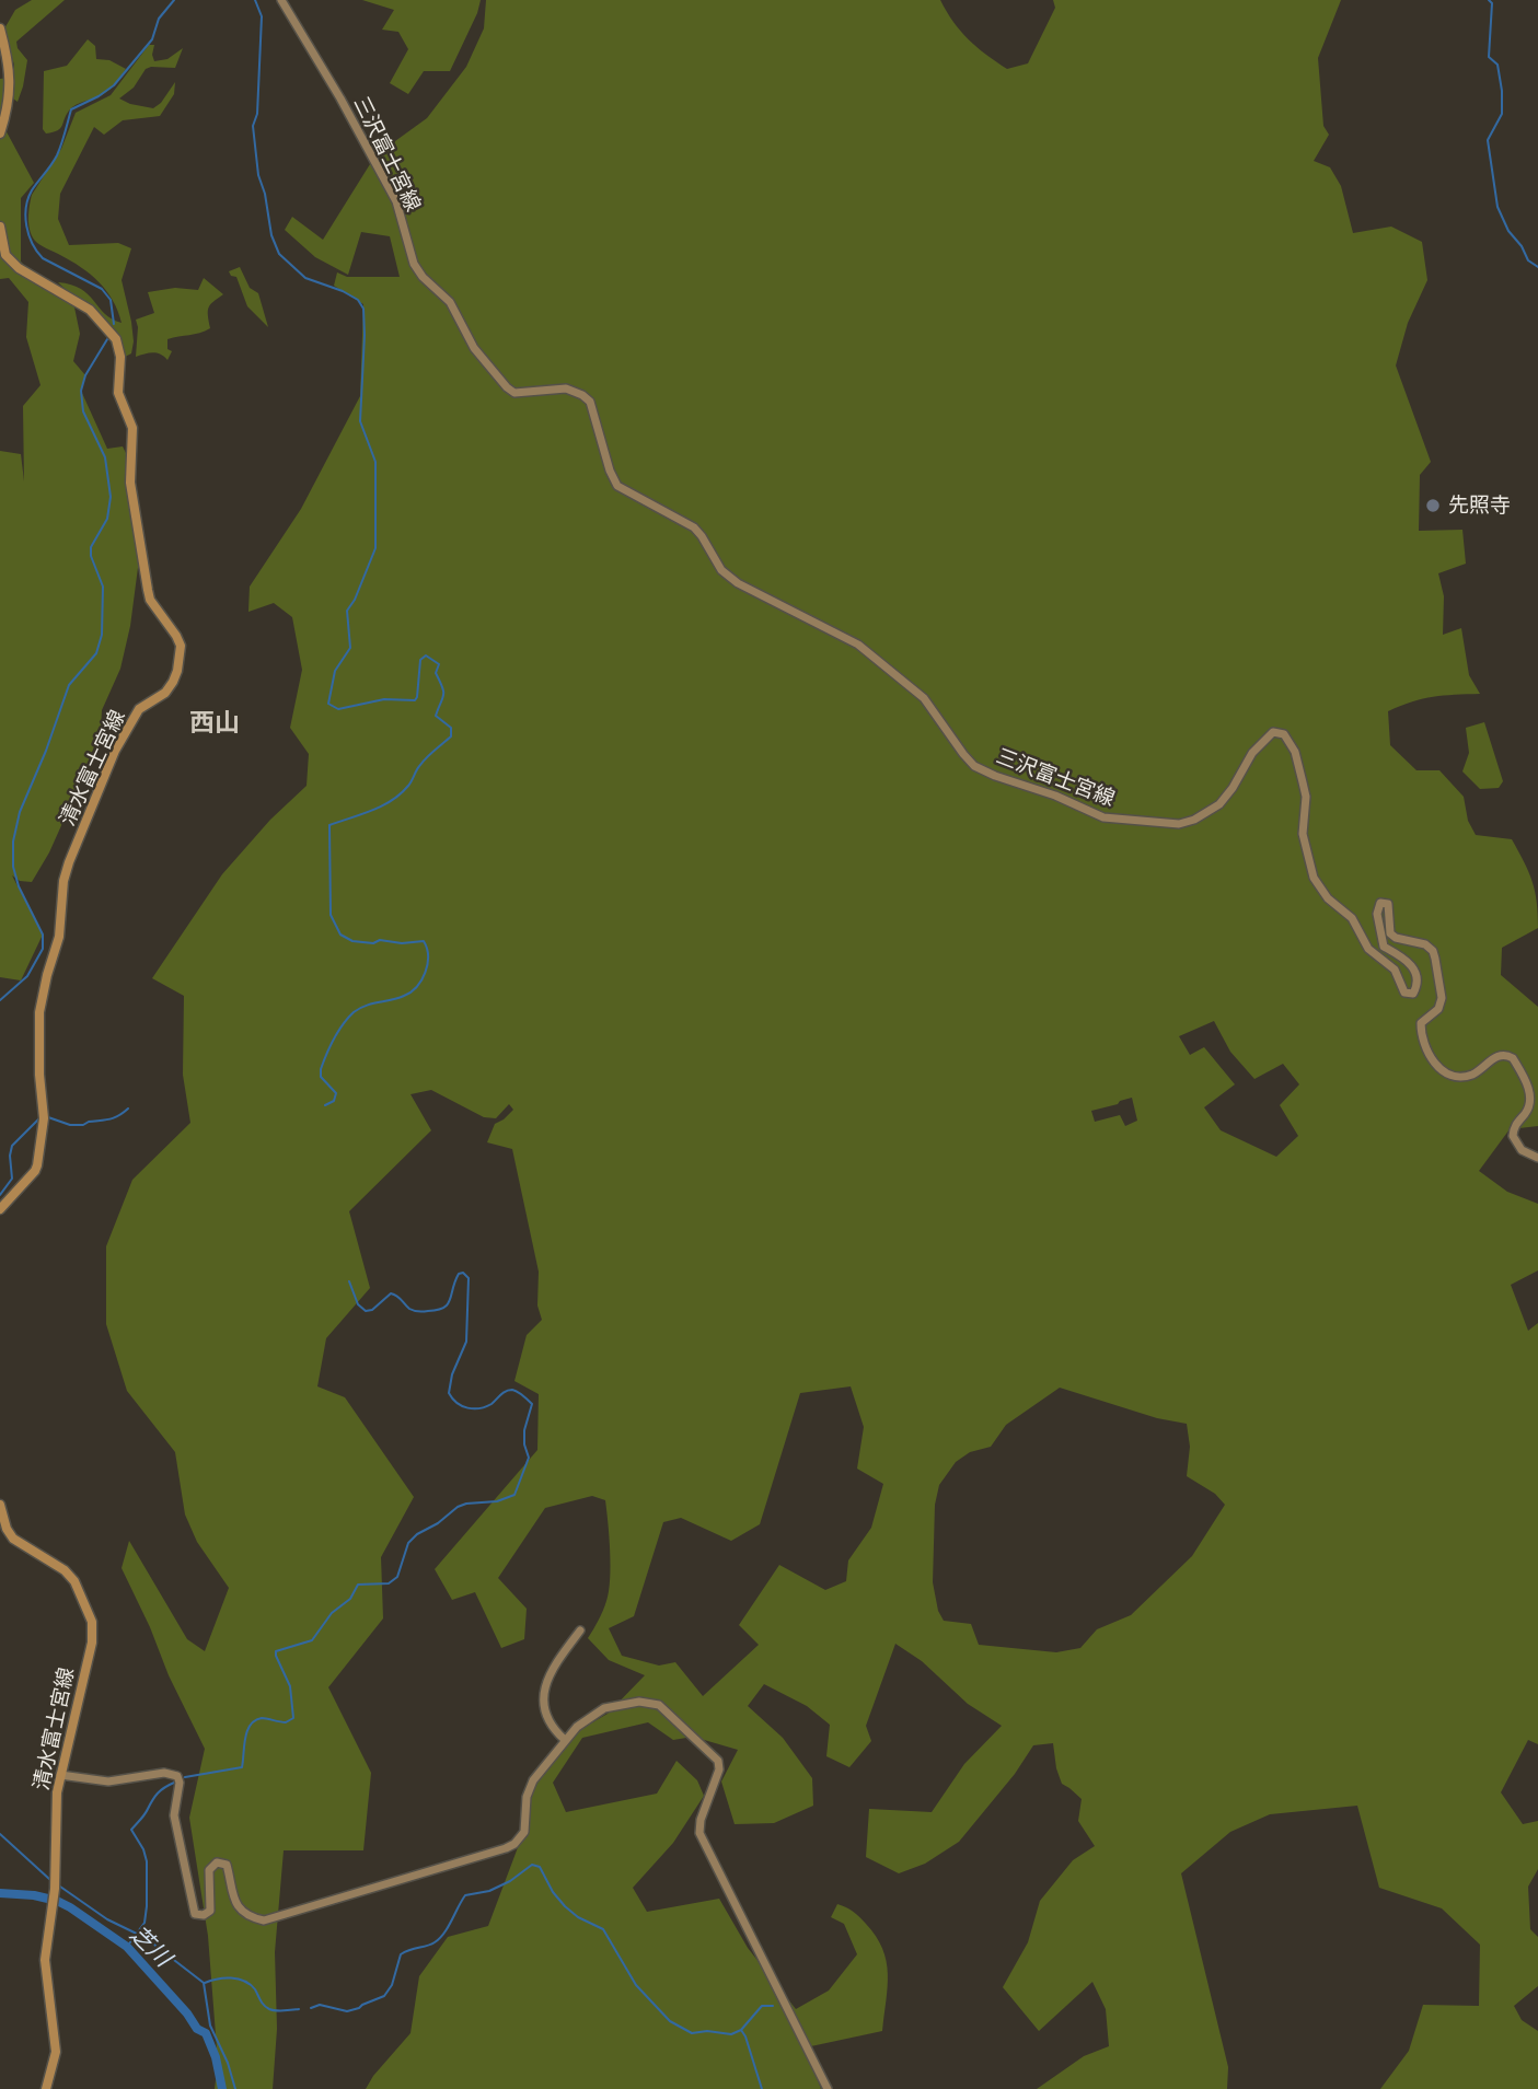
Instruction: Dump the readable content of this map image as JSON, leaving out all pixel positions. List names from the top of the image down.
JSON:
{
  "streets": {
    "main road": ["三沢富士宮線", "清水富士宮線"]
  },
  "districts": ["西山"],
  "water": ["芝川"],
  "places": ["先照寺"]
}
